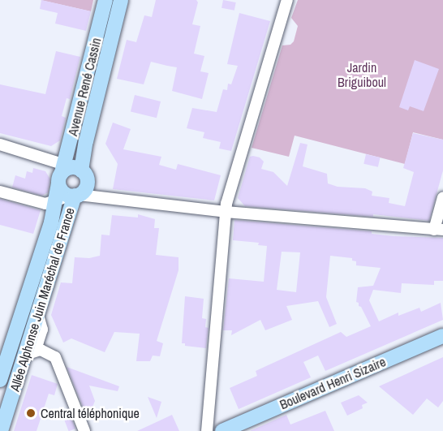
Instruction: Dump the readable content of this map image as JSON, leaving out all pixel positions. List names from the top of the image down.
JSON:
{
  "streets": {
    "main road": ["Avenue René Cassin", "Allée Alphonse Juin Maréchal de France", "Boulevard Henri Sizaire"]
  },
  "crossings": [
    ["Avenue René Cassin", "Allée Alphonse Juin Maréchal de France"]
  ],
  "parks": ["Jardin Briguiboul"],
  "places": ["Central téléphonique"]
}
